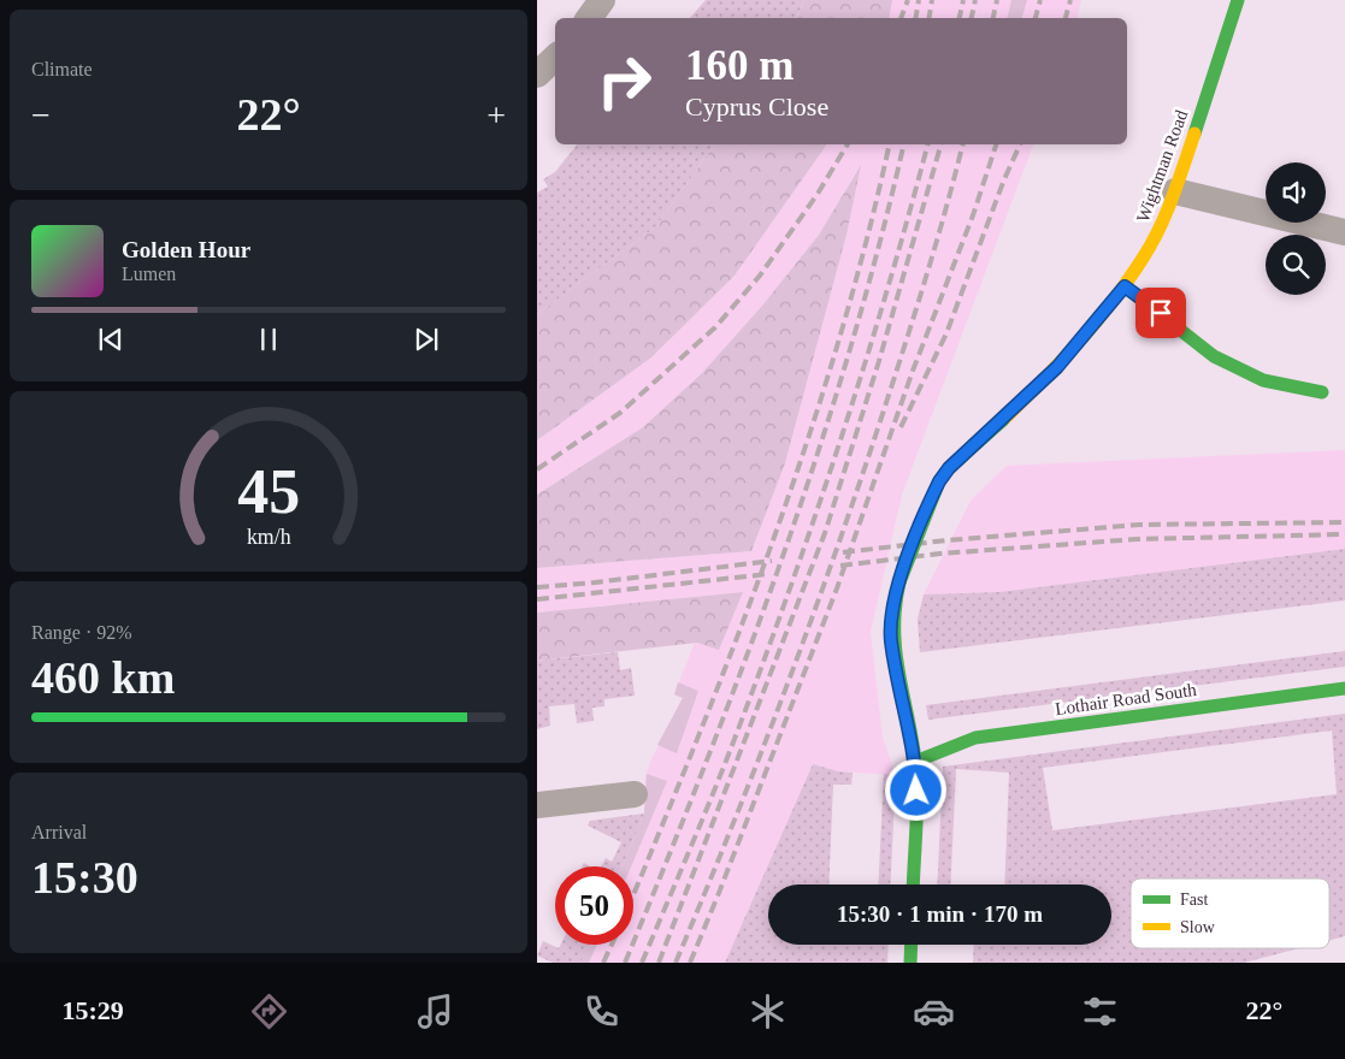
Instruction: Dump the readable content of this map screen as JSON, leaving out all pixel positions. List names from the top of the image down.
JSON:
{
  "streets": {
    "main road": ["Wightman Road", "Lothair Road South"]
  },
  "crossings": [
    ["Wightman Road", "Lothair Road South"]
  ],
  "legend": ["Fast", "Slow"],
  "page": {
    "tile": [
      "Climate",
      ["Range · 92%", "460 km"],
      ["Arrival", "15:30"]
    ],
    "turn": ["160 m", "Cyprus Close"],
    "heat": ["−", "22°", "+"],
    "song": ["Golden Hour", "Lumen"],
    "limit": "50",
    "trip": "15:30 · 1 min · 170 m",
    "tabs": ["15:29", "22°"],
    "gauge": ["45", "km/h"]
  }
}
